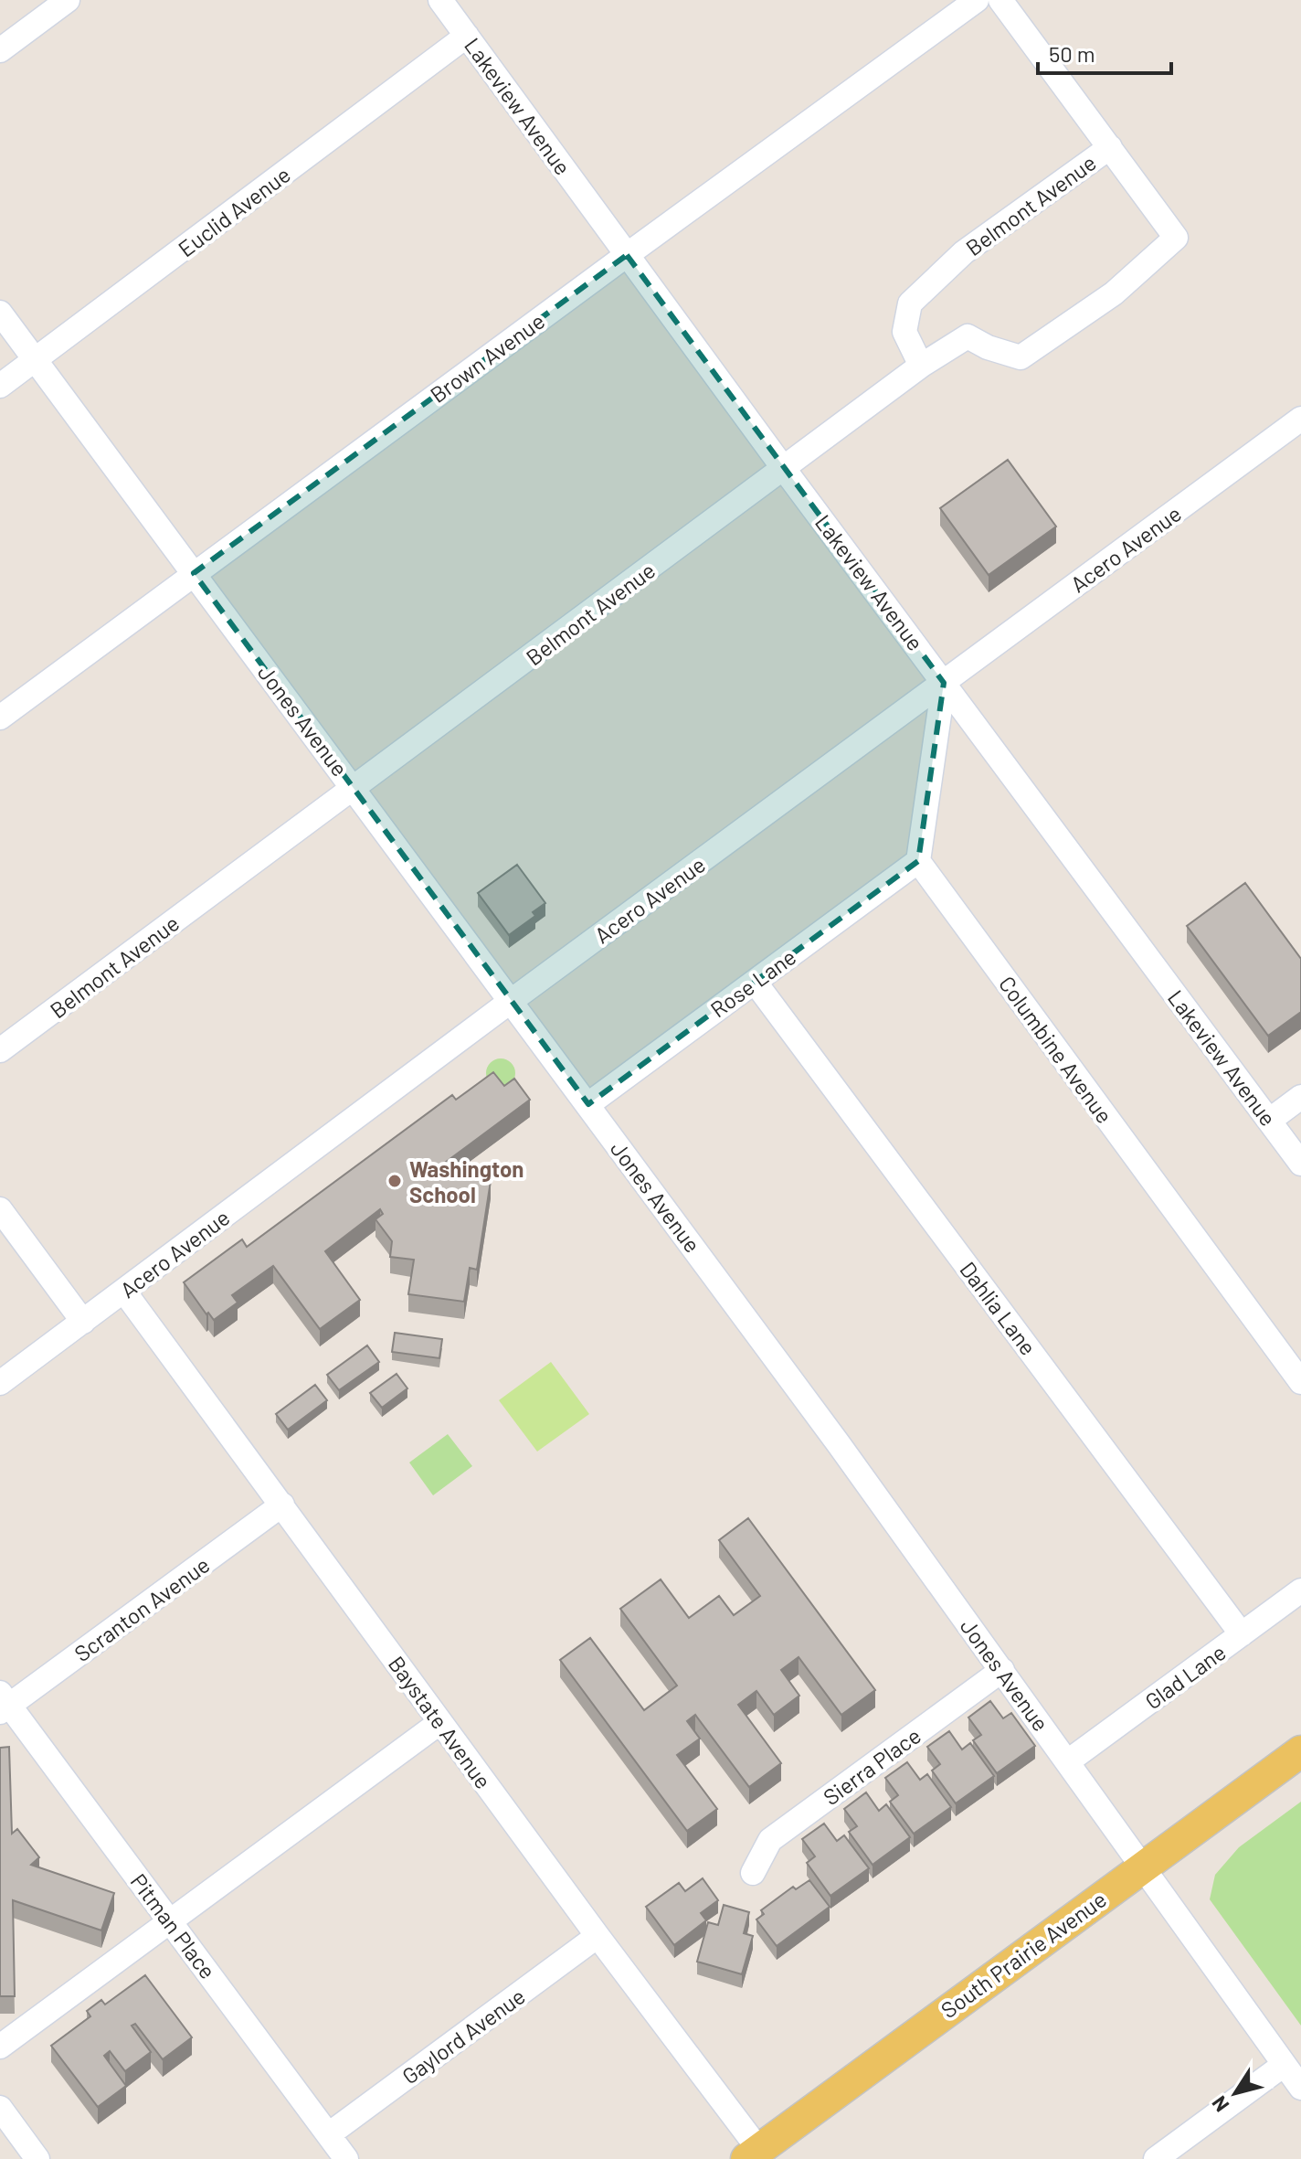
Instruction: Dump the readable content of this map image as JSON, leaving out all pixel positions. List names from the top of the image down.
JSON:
{
  "streets": {
    "main road": ["South Prairie Avenue"],
    "street": [
      "Lakeview Avenue",
      "Belmont Avenue",
      "Euclid Avenue",
      "Brown Avenue",
      "Acero Avenue",
      "Jones Avenue",
      "Rose Lane",
      "Columbine Avenue",
      "Dahlia Lane",
      "Scranton Avenue",
      "Glad Lane",
      "Baystate Avenue",
      "Sierra Place",
      "Pitman Place",
      "Gaylord Avenue"
    ]
  },
  "crossings": [
    ["Lakeview Avenue", "Belmont Avenue"],
    ["Lakeview Avenue", "Euclid Avenue"],
    ["Lakeview Avenue", "Brown Avenue"],
    ["Lakeview Avenue", "Acero Avenue"],
    ["Belmont Avenue", "Jones Avenue"],
    ["Euclid Avenue", "Jones Avenue"],
    ["Brown Avenue", "Jones Avenue"],
    ["Acero Avenue", "Jones Avenue"],
    ["Acero Avenue", "Baystate Avenue"],
    ["Jones Avenue", "Rose Lane"],
    ["Jones Avenue", "Glad Lane"],
    ["Jones Avenue", "Sierra Place"],
    ["Jones Avenue", "South Prairie Avenue"],
    ["Rose Lane", "Columbine Avenue"],
    ["Rose Lane", "Dahlia Lane"],
    ["Dahlia Lane", "Glad Lane"],
    ["Scranton Avenue", "Baystate Avenue"],
    ["Scranton Avenue", "Pitman Place"],
    ["Baystate Avenue", "South Prairie Avenue"],
    ["Baystate Avenue", "Gaylord Avenue"],
    ["Pitman Place", "Gaylord Avenue"]
  ],
  "places": ["Washington School"],
  "scale_bar": "50 m",
  "north": "bottom left"
}
